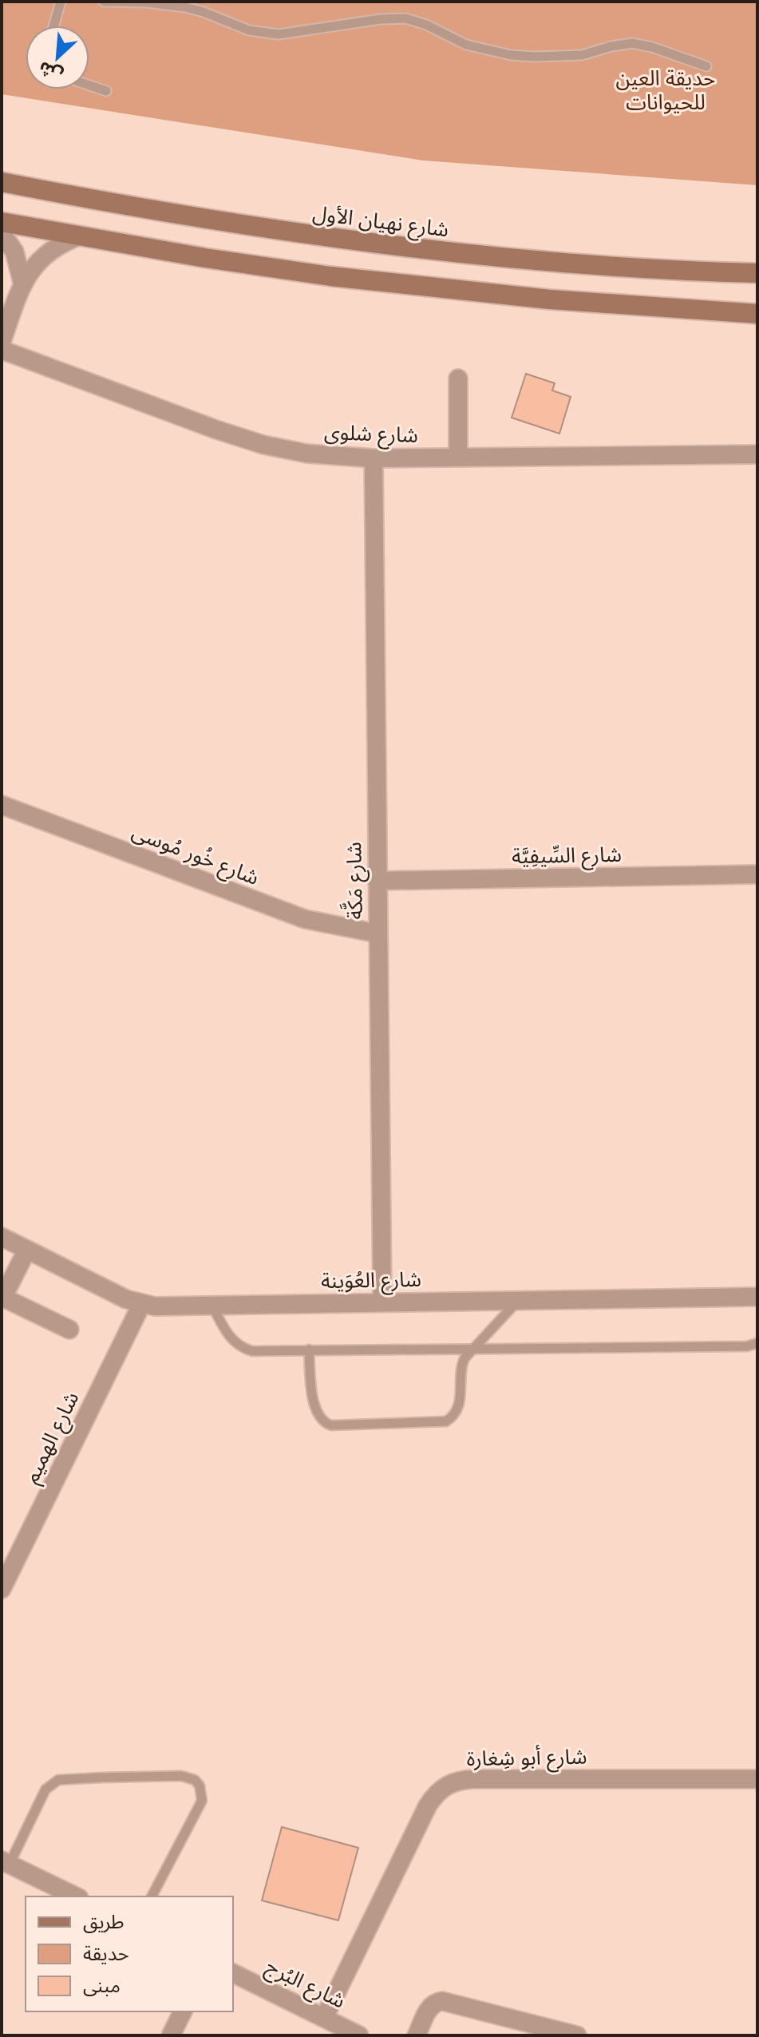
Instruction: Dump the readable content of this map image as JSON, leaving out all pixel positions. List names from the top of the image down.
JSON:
{
  "streets": {
    "main road": ["شارع نهيان الأول"],
    "street": [
      "شارع شلوى",
      "شارع خُور مُوسى",
      "شارع السِّيفِيَّة",
      "شارع مَكَّة",
      "شارع العُوَينة",
      "شارع الهميم",
      "شارع أبو شِغارة",
      "شارع البُرج"
    ]
  },
  "crossings": [
    ["شارع شلوى", "شارع مَكَّة"],
    ["شارع خُور مُوسى", "شارع مَكَّة"],
    ["شارع السِّيفِيَّة", "شارع مَكَّة"],
    ["شارع مَكَّة", "شارع العُوَينة"],
    ["شارع العُوَينة", "شارع الهميم"],
    ["شارع أبو شِغارة", "شارع البُرج"]
  ],
  "parks": ["حديقة العين للحيوانات"],
  "legend": ["طريق", "حديقة", "مبنى"],
  "north": "bottom left"
}
